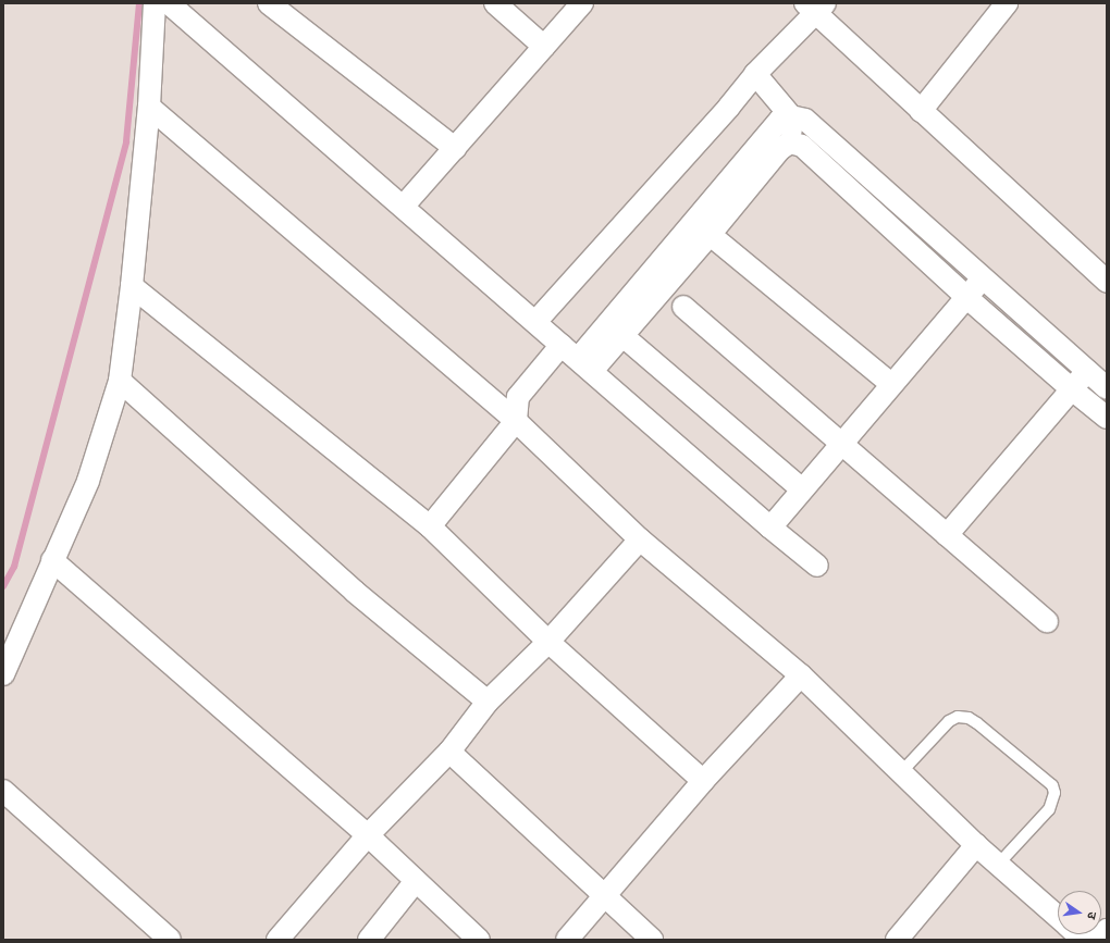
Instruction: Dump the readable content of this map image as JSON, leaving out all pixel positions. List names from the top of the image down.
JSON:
{
  "north": "right"
}
